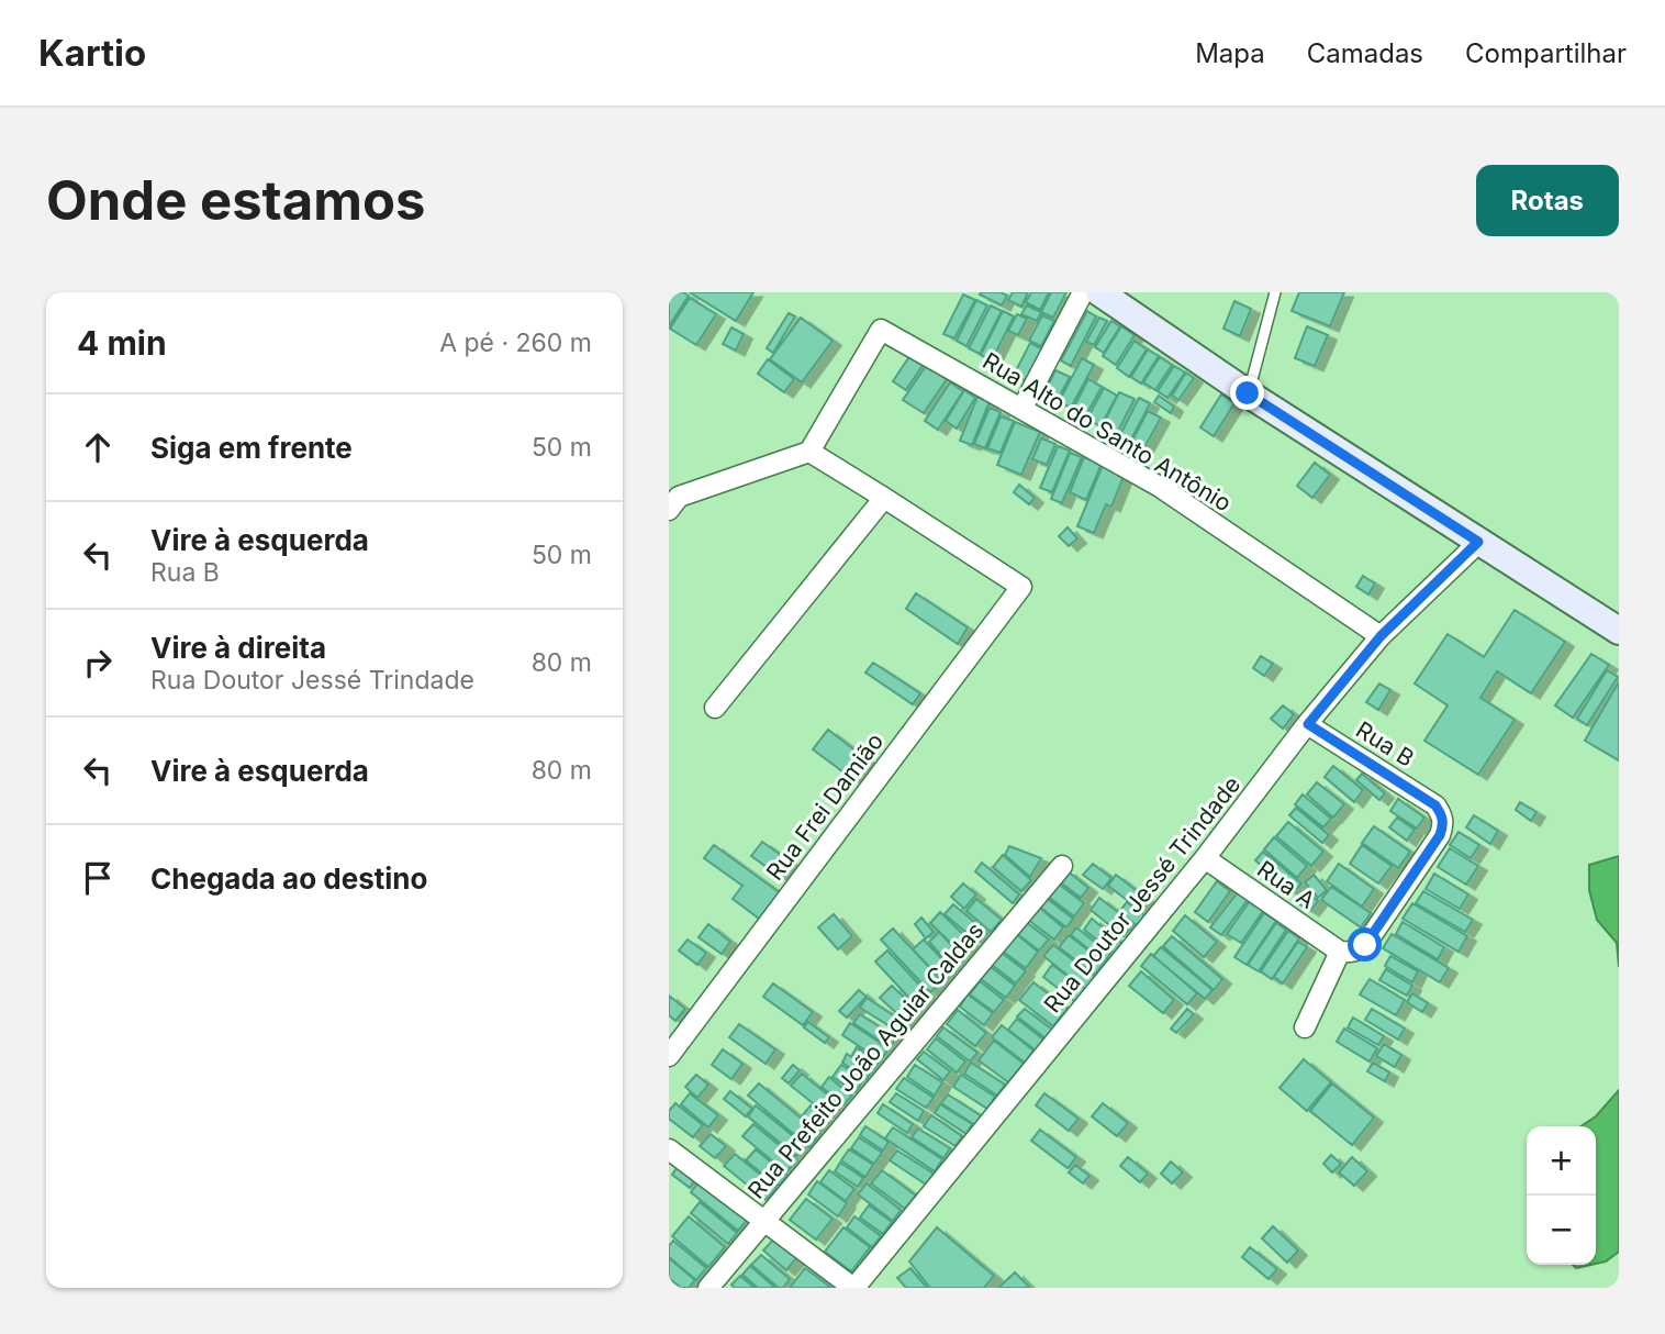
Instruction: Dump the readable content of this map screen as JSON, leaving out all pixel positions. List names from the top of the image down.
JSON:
{
  "streets": {
    "street": [
      "Rua Alto do Santo Antônio",
      "Rua B",
      "Rua Frei Damião",
      "Rua A",
      "Rua Doutor Jessé Trindade",
      "Rua Prefeito João Aguiar Caldas"
    ]
  },
  "crossings": [
    ["Rua Alto do Santo Antônio", "Rua Doutor Jessé Trindade"],
    ["Rua B", "Rua A"],
    ["Rua B", "Rua Doutor Jessé Trindade"],
    ["Rua A", "Rua Doutor Jessé Trindade"]
  ],
  "page": {
    "header": "Kartio",
    "nav": ["Mapa", "Camadas", "Compartilhar"],
    "buttons": "Rotas",
    "title": "Onde estamos",
    "heading": ["4 min", "A pé · 260 m"],
    "list": [
      ["Siga em frente", "50 m"],
      ["Vire à esquerda", "Rua B", "50 m"],
      ["Vire à direita", "Rua Doutor Jessé Trindade", "80 m"],
      ["Vire à esquerda", "80 m"],
      "Chegada ao destino"
    ],
    "map_buttons": ["+", "−"]
  }
}
